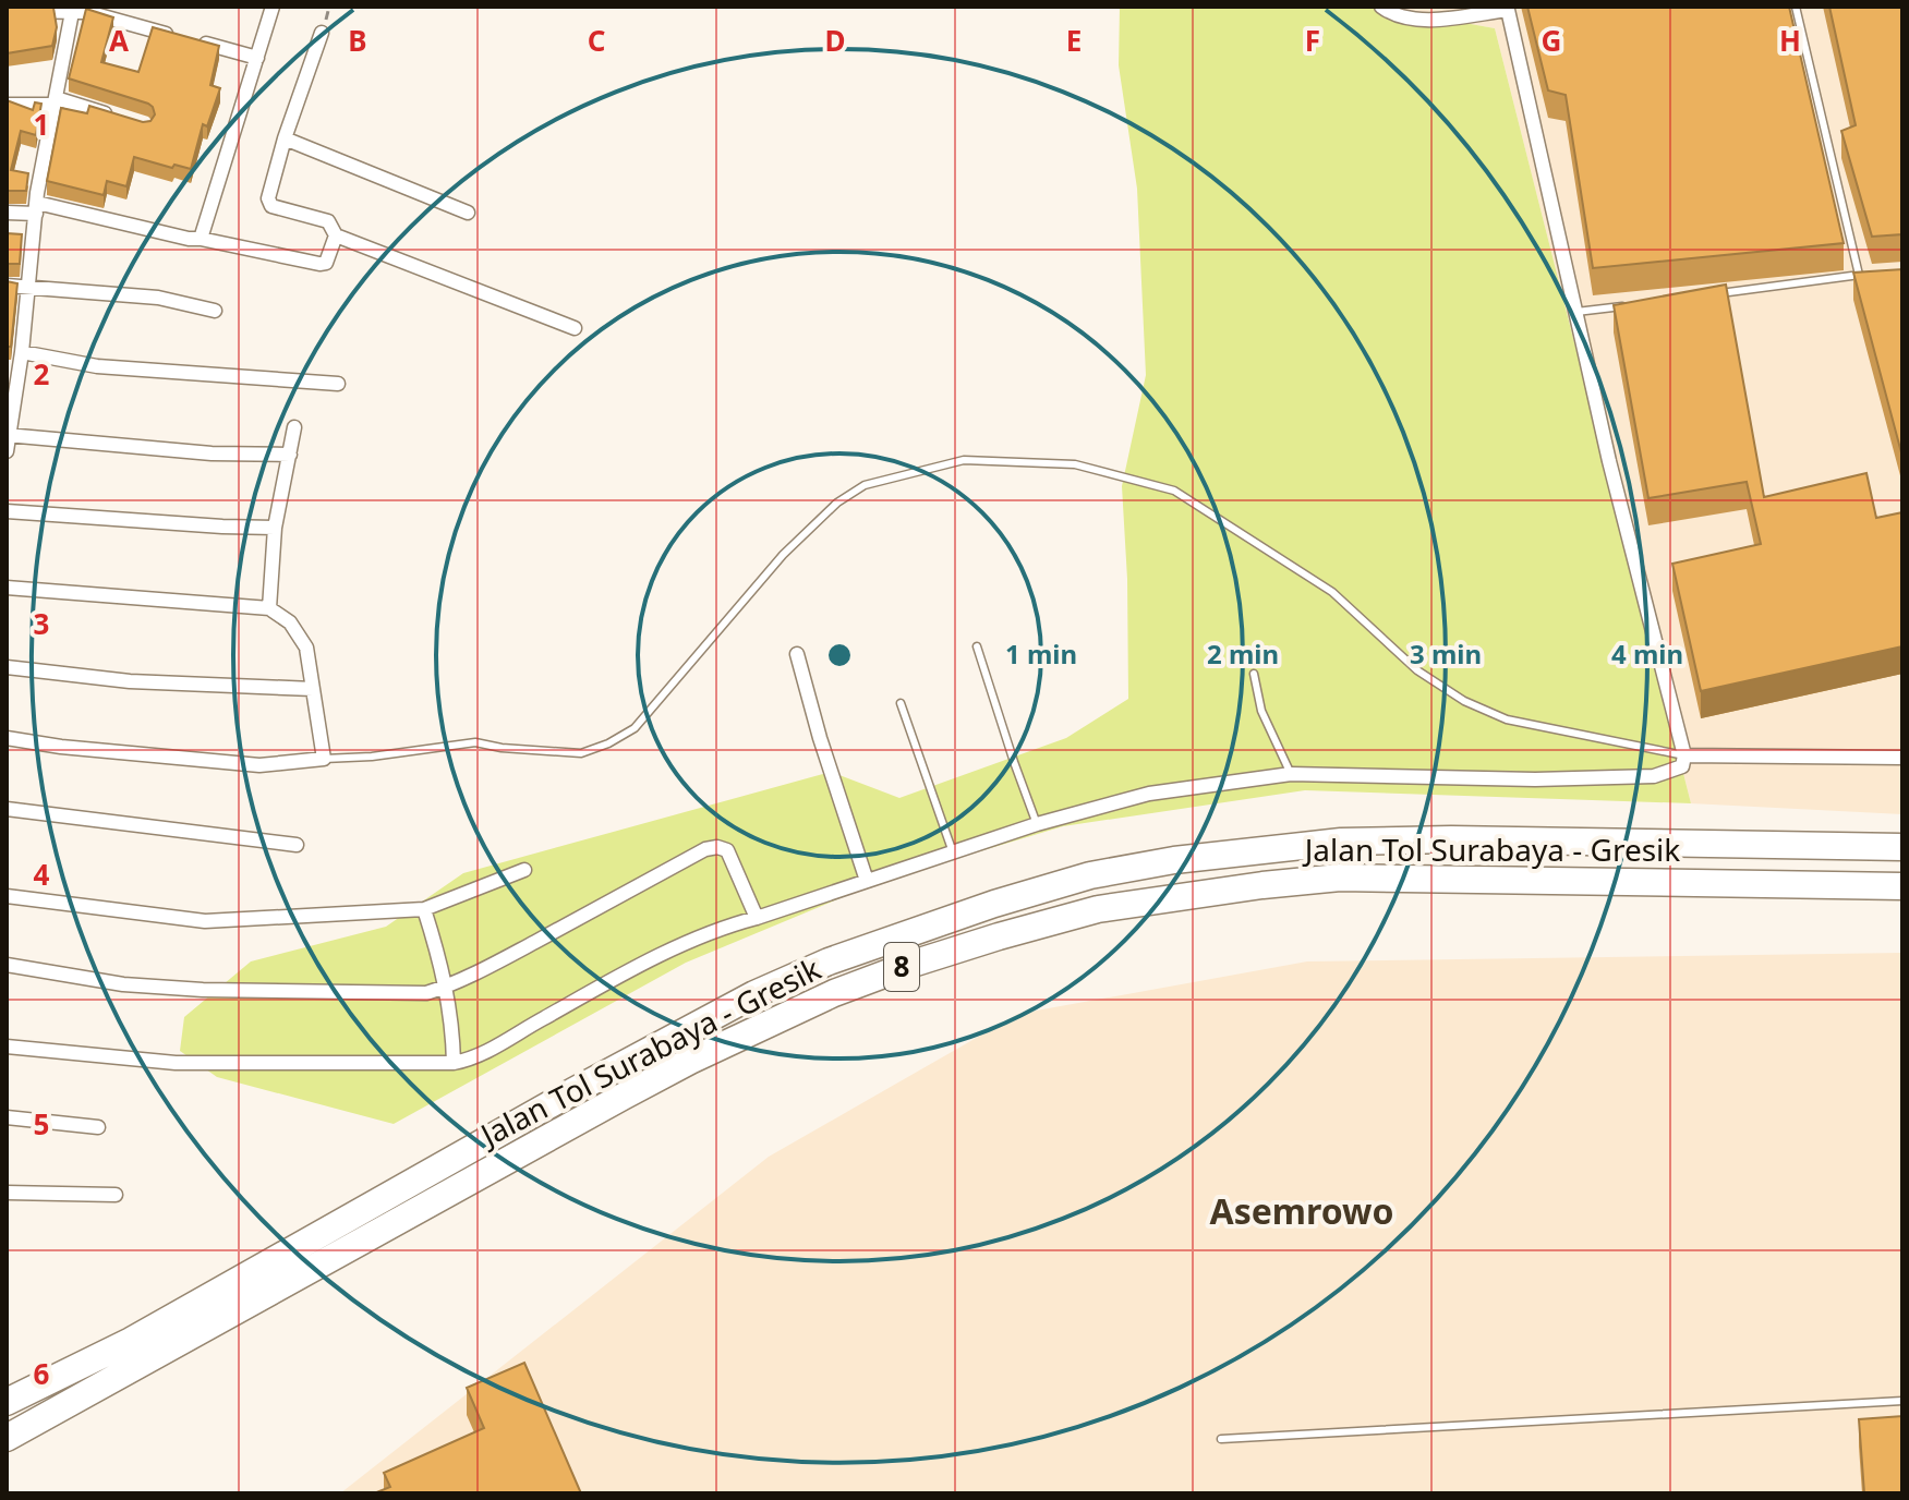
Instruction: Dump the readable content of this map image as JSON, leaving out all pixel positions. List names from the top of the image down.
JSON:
{
  "streets": {
    "highway": ["Jalan Tol Surabaya - Gresik", "8"]
  },
  "districts": ["Asemrowo"],
  "grid": {
    "columns": [
      "A",
      "B",
      "C",
      "D",
      "E",
      "F",
      "G",
      "H"
    ],
    "rows": [
      "1",
      "2",
      "3",
      "4",
      "5",
      "6"
    ]
  },
  "rings": [
    "1 min",
    "2 min",
    "3 min",
    "4 min"
  ]
}
